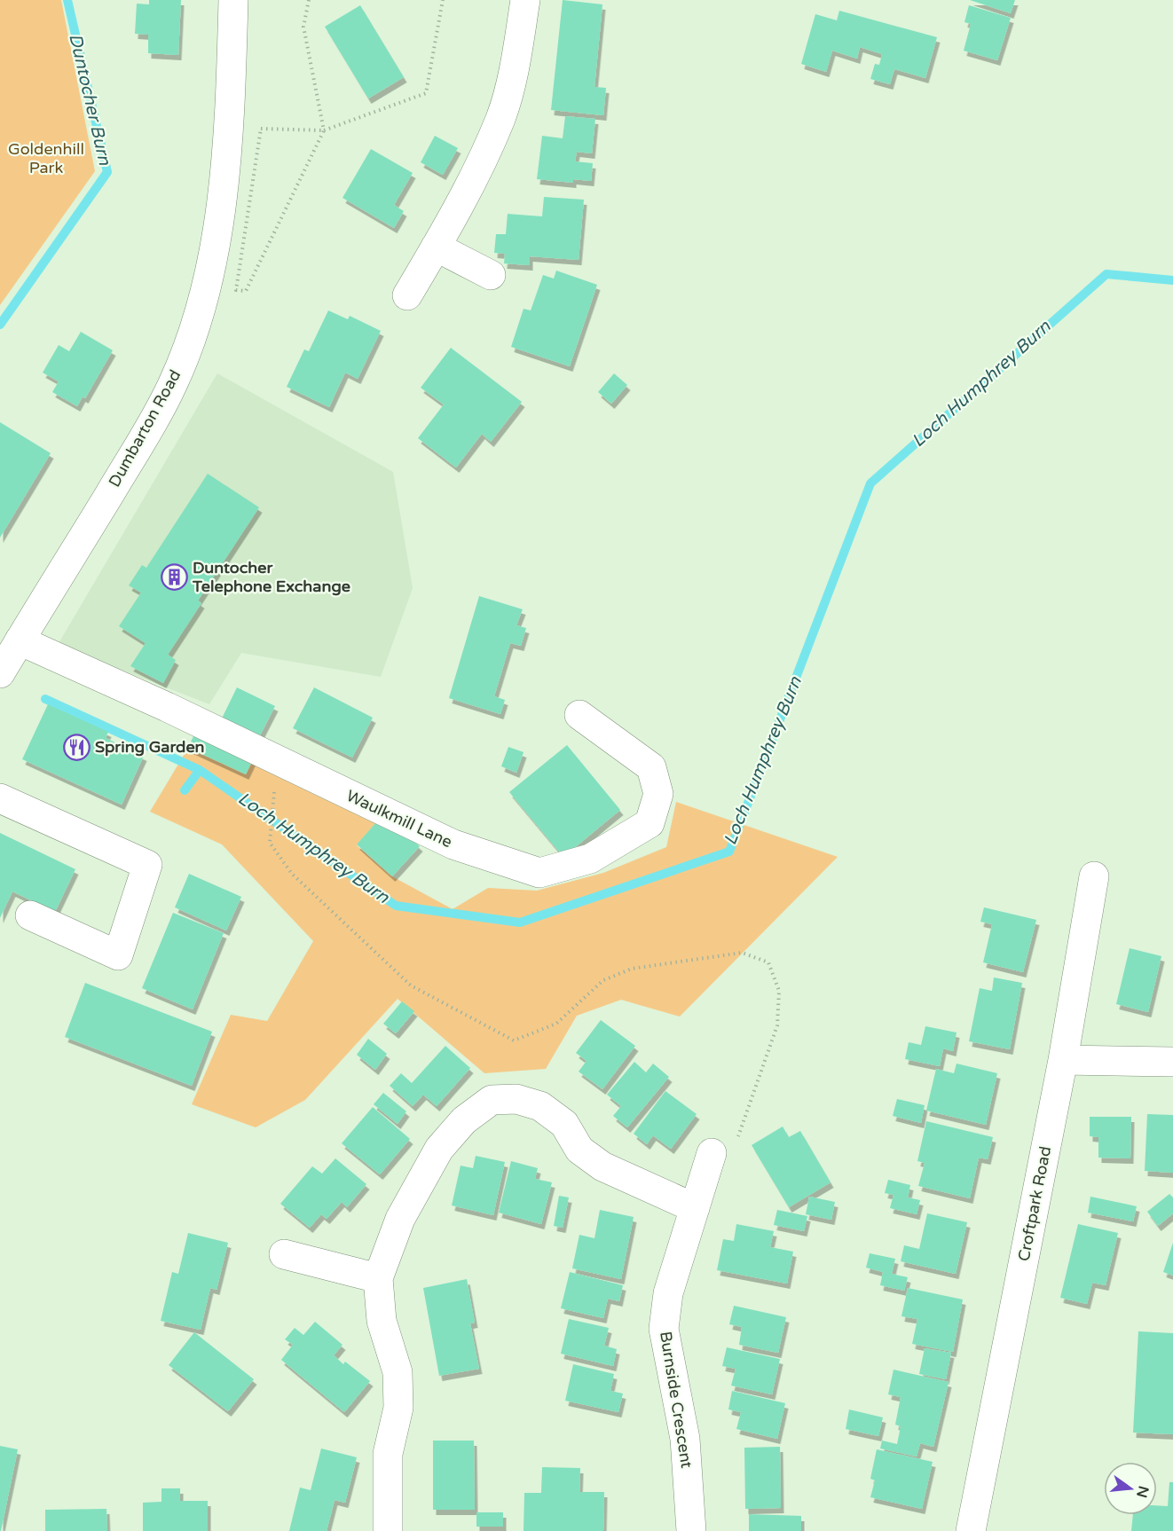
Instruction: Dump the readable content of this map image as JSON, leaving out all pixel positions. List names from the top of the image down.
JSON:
{
  "streets": {
    "street": [
      "Dumbarton Road",
      "Waulkmill Lane",
      "Croftpark Road",
      "Burnside Crescent"
    ]
  },
  "crossings": [
    ["Dumbarton Road", "Waulkmill Lane"]
  ],
  "water": ["Duntocher Burn", "Loch Humphrey Burn"],
  "parks": ["Goldenhill Park"],
  "places": {
    "building": ["Duntocher Telephone Exchange"],
    "restaurant": ["Spring Garden"]
  },
  "north": "right"
}
